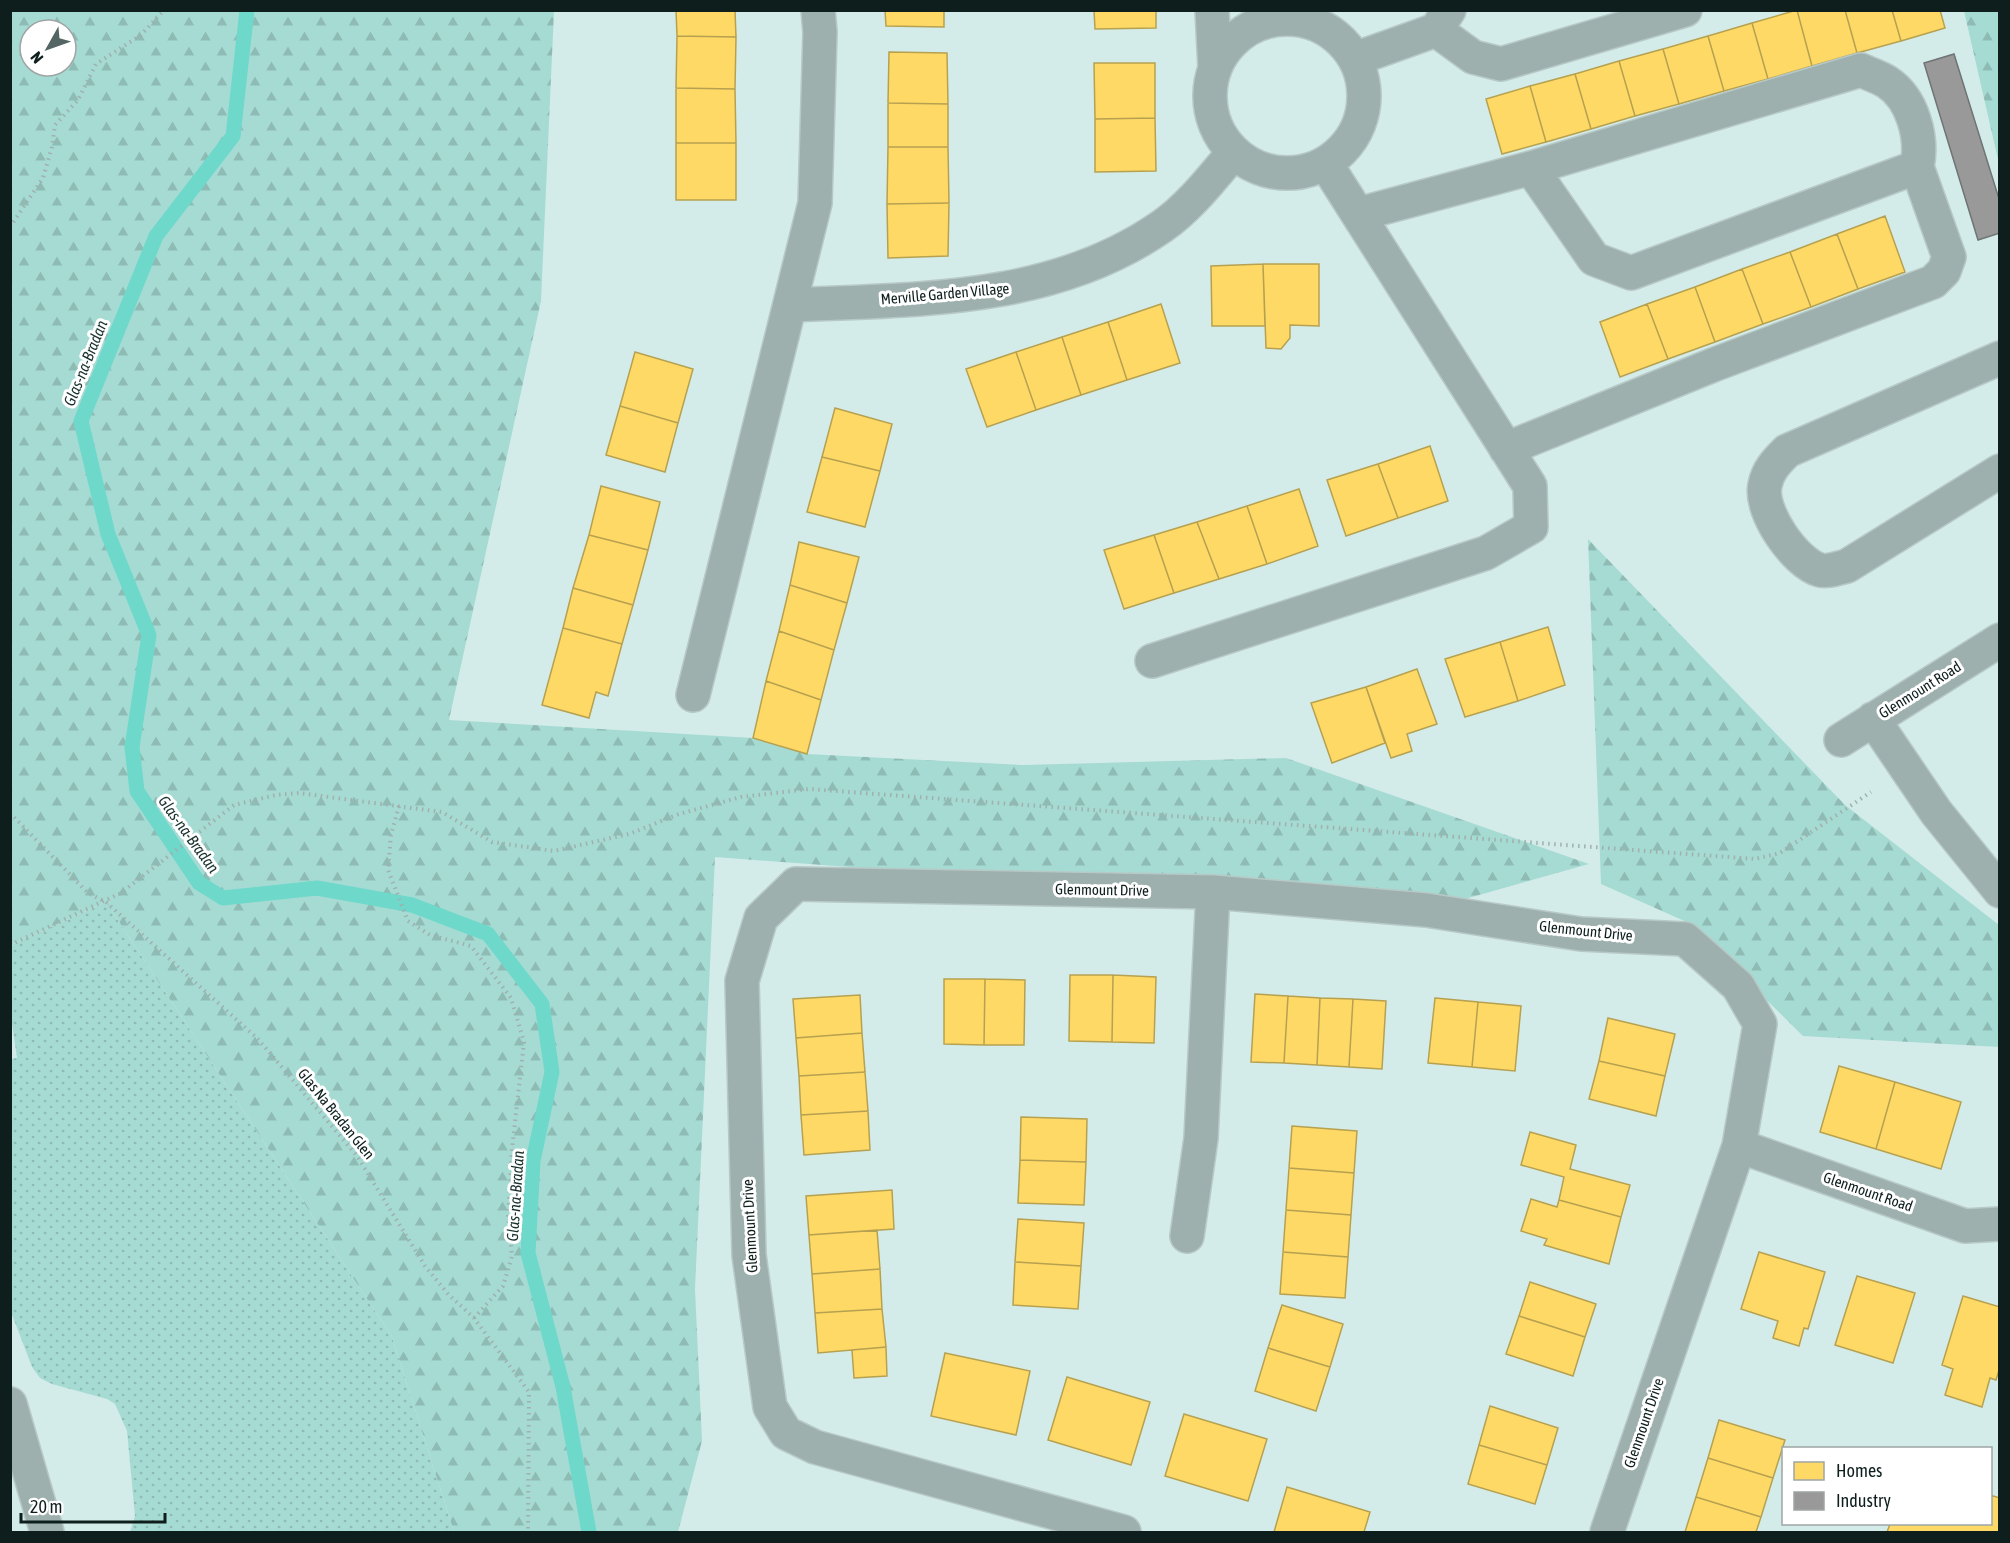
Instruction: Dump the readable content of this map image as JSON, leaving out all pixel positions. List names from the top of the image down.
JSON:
{
  "streets": {
    "street": ["Merville Garden Village", "Glenmount Road", "Glenmount Drive"],
    "path": ["Glas Na Bradan Glen"]
  },
  "crossings": [
    ["Glenmount Road", "Glenmount Drive"]
  ],
  "water": ["Glas-na-Bradan"],
  "legend": ["Homes", "Industry"],
  "scale_bar": "20 m",
  "north": "bottom left"
}
